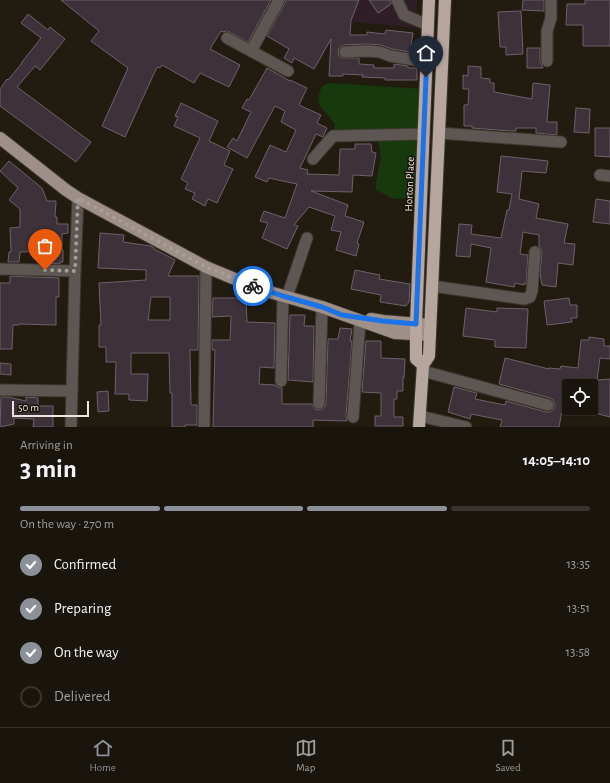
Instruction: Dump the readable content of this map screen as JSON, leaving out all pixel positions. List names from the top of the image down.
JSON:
{
  "streets": {
    "highway": ["Horton Place"]
  },
  "scale_bar": "50 m",
  "page": {
    "scale": "50 m",
    "heading": ["3 min", "Arriving in", "14:05–14:10"],
    "bar": "On the way · 270 m",
    "list": [
      ["Confirmed", "13:35"],
      ["Preparing", "13:51"],
      ["On the way", "13:58"],
      "Delivered"
    ],
    "tabs": ["Home", "Map", "Saved"]
  }
}
